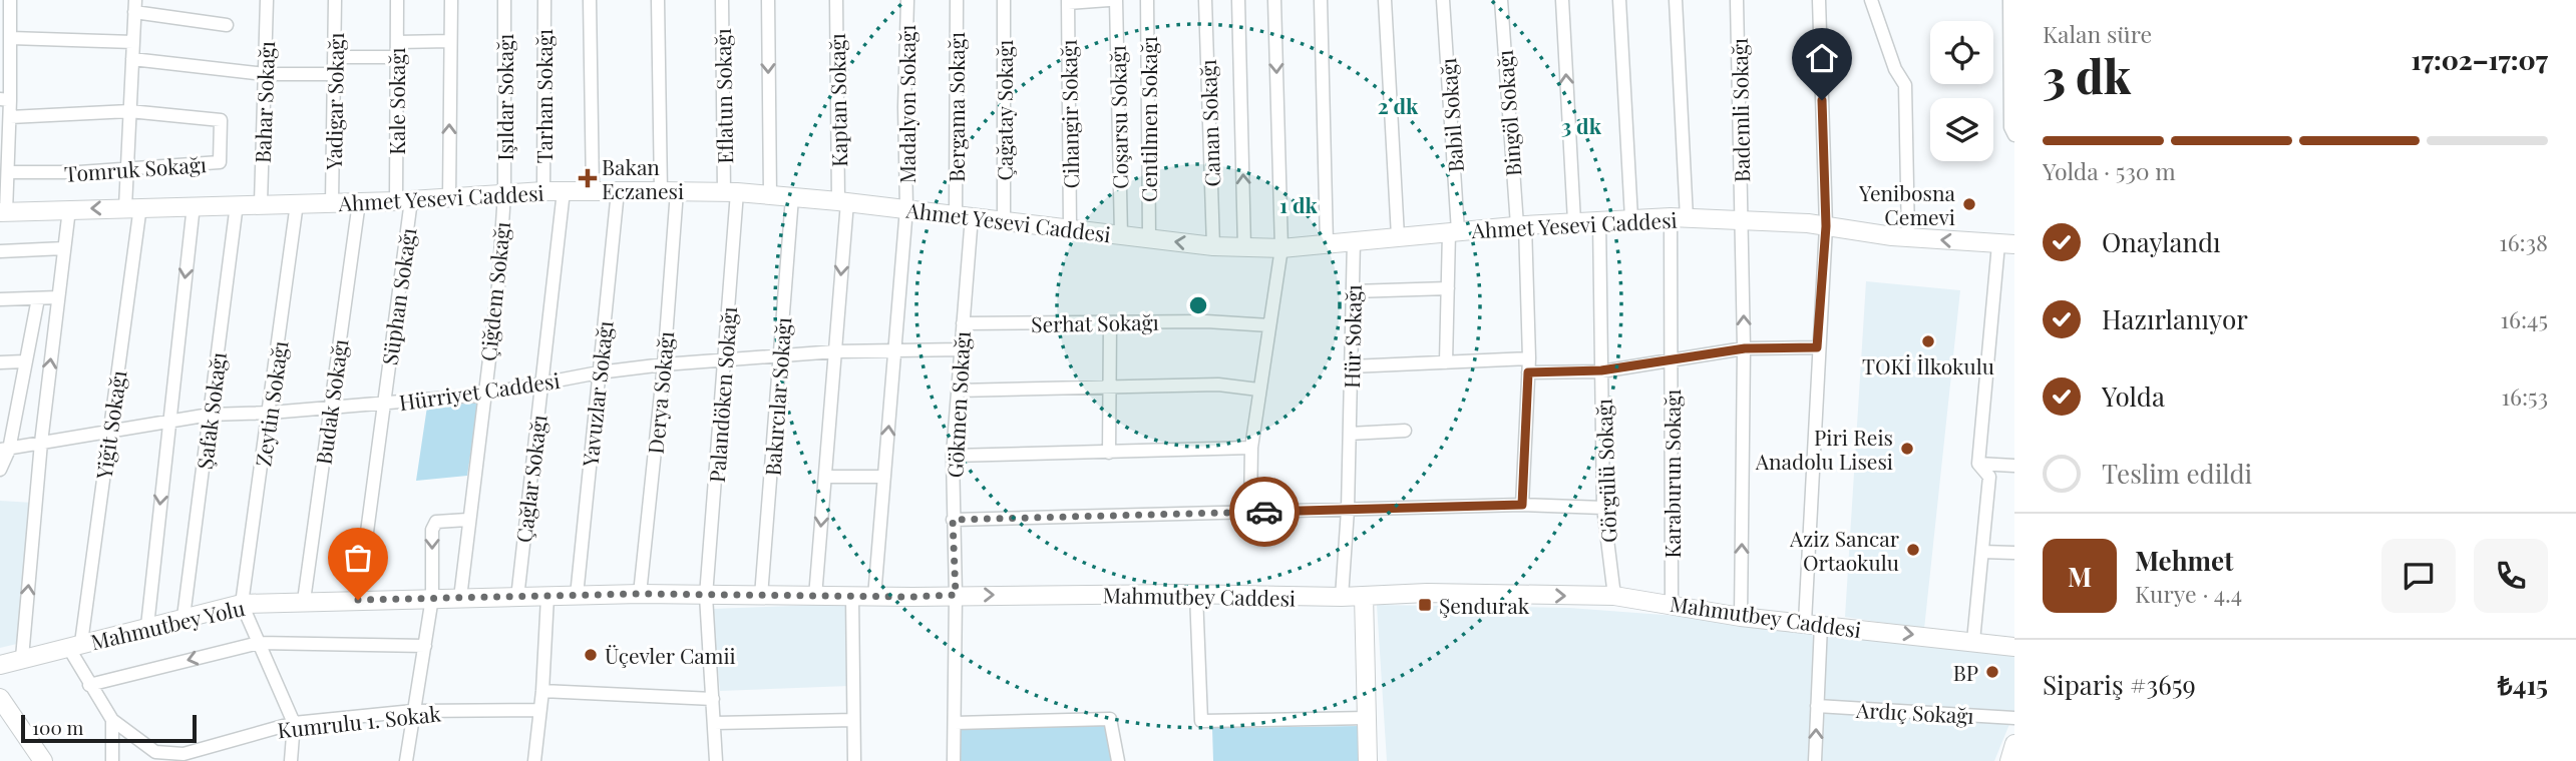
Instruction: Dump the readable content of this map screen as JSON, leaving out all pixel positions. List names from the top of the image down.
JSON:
{
  "streets": {
    "street": [
      "Tarhan Sokağı",
      "Eflatun Sokağı",
      "Işıldar Sokağı",
      "Kaptan Sokağı",
      "Yadigar Sokağı",
      "Kale Sokağı",
      "Bahar Sokağı",
      "Madalyon Sokağı",
      "Bergama Sokağı",
      "Çağatay Sokağı",
      "Bademli Sokağı",
      "Bingöl Sokağı",
      "Cihangir Sokağı",
      "Babil Sokağı",
      "Coşarsu Sokağı",
      "Centilmen Sokağı",
      "Canan Sokağı",
      "Tomruk Sokağı",
      "Ahmet Yesevi Caddesi",
      "Çiğdem Sokağı",
      "Süphan Sokağı",
      "Serhat Sokağı",
      "Hür Sokağı",
      "Hürriyet Caddesi",
      "Derya Sokağı",
      "Yavuzlar Sokağı",
      "Palandöken Sokağı",
      "Bakırcılar Sokağı",
      "Budak Sokağı",
      "Zeytin Sokağı",
      "Gökmen Sokağı",
      "Şafak Sokağı",
      "Yiğit Sokağı",
      "Görgülü Sokağı",
      "Karaburun Sokağı",
      "Çağlar Sokağı",
      "Mahmutbey Caddesi",
      "Mahmutbey Yolu",
      "Ardıç Sokağı",
      "Kumrulu 1. Sokak"
    ]
  },
  "crossings": [
    ["Tarhan Sokağı", "Ahmet Yesevi Caddesi"],
    ["Eflatun Sokağı", "Ahmet Yesevi Caddesi"],
    ["Eflatun Sokağı", "Palandöken Sokağı"],
    ["Işıldar Sokağı", "Ahmet Yesevi Caddesi"],
    ["Işıldar Sokağı", "Çiğdem Sokağı"],
    ["Kaptan Sokağı", "Ahmet Yesevi Caddesi"],
    ["Kaptan Sokağı", "Hürriyet Caddesi"],
    ["Kaptan Sokağı", "Mahmutbey Caddesi"],
    ["Yadigar Sokağı", "Ahmet Yesevi Caddesi"],
    ["Kale Sokağı", "Ahmet Yesevi Caddesi"],
    ["Kale Sokağı", "Süphan Sokağı"],
    ["Bahar Sokağı", "Ahmet Yesevi Caddesi"],
    ["Madalyon Sokağı", "Ahmet Yesevi Caddesi"],
    ["Madalyon Sokağı", "Hürriyet Caddesi"],
    ["Madalyon Sokağı", "Mahmutbey Caddesi"],
    ["Bergama Sokağı", "Ahmet Yesevi Caddesi"],
    ["Bergama Sokağı", "Gökmen Sokağı"],
    ["Çağatay Sokağı", "Ahmet Yesevi Caddesi"],
    ["Bademli Sokağı", "Ahmet Yesevi Caddesi"],
    ["Bademli Sokağı", "Mahmutbey Caddesi"],
    ["Bingöl Sokağı", "Ahmet Yesevi Caddesi"],
    ["Cihangir Sokağı", "Ahmet Yesevi Caddesi"],
    ["Babil Sokağı", "Ahmet Yesevi Caddesi"],
    ["Coşarsu Sokağı", "Ahmet Yesevi Caddesi"],
    ["Centilmen Sokağı", "Ahmet Yesevi Caddesi"],
    ["Canan Sokağı", "Ahmet Yesevi Caddesi"],
    ["Tomruk Sokağı", "Yiğit Sokağı"],
    ["Ahmet Yesevi Caddesi", "Çiğdem Sokağı"],
    ["Ahmet Yesevi Caddesi", "Süphan Sokağı"],
    ["Ahmet Yesevi Caddesi", "Hür Sokağı"],
    ["Ahmet Yesevi Caddesi", "Derya Sokağı"],
    ["Ahmet Yesevi Caddesi", "Yavuzlar Sokağı"],
    ["Ahmet Yesevi Caddesi", "Palandöken Sokağı"],
    ["Ahmet Yesevi Caddesi", "Bakırcılar Sokağı"],
    ["Ahmet Yesevi Caddesi", "Budak Sokağı"],
    ["Ahmet Yesevi Caddesi", "Zeytin Sokağı"],
    ["Ahmet Yesevi Caddesi", "Gökmen Sokağı"],
    ["Ahmet Yesevi Caddesi", "Şafak Sokağı"],
    ["Ahmet Yesevi Caddesi", "Yiğit Sokağı"],
    ["Ahmet Yesevi Caddesi", "Görgülü Sokağı"],
    ["Ahmet Yesevi Caddesi", "Karaburun Sokağı"],
    ["Ahmet Yesevi Caddesi", "Çağlar Sokağı"],
    ["Çiğdem Sokağı", "Hürriyet Caddesi"],
    ["Çiğdem Sokağı", "Mahmutbey Caddesi"],
    ["Süphan Sokağı", "Hürriyet Caddesi"],
    ["Süphan Sokağı", "Mahmutbey Yolu"],
    ["Serhat Sokağı", "Gökmen Sokağı"],
    ["Hür Sokağı", "Mahmutbey Caddesi"],
    ["Hürriyet Caddesi", "Derya Sokağı"],
    ["Hürriyet Caddesi", "Yavuzlar Sokağı"],
    ["Hürriyet Caddesi", "Palandöken Sokağı"],
    ["Hürriyet Caddesi", "Bakırcılar Sokağı"],
    ["Hürriyet Caddesi", "Budak Sokağı"],
    ["Hürriyet Caddesi", "Zeytin Sokağı"],
    ["Hürriyet Caddesi", "Gökmen Sokağı"],
    ["Hürriyet Caddesi", "Şafak Sokağı"],
    ["Hürriyet Caddesi", "Yiğit Sokağı"],
    ["Hürriyet Caddesi", "Çağlar Sokağı"],
    ["Derya Sokağı", "Mahmutbey Caddesi"],
    ["Yavuzlar Sokağı", "Mahmutbey Caddesi"],
    ["Palandöken Sokağı", "Mahmutbey Caddesi"],
    ["Bakırcılar Sokağı", "Mahmutbey Caddesi"],
    ["Budak Sokağı", "Mahmutbey Yolu"],
    ["Zeytin Sokağı", "Mahmutbey Yolu"],
    ["Gökmen Sokağı", "Mahmutbey Caddesi"],
    ["Şafak Sokağı", "Mahmutbey Yolu"],
    ["Yiğit Sokağı", "Mahmutbey Yolu"],
    ["Görgülü Sokağı", "Mahmutbey Caddesi"],
    ["Karaburun Sokağı", "Mahmutbey Caddesi"],
    ["Çağlar Sokağı", "Mahmutbey Caddesi"],
    ["Mahmutbey Caddesi", "Mahmutbey Yolu"]
  ],
  "one_way": ["Kaptan Sokağı"],
  "places": {
    "health": ["Bakan Eczanesi"],
    "other": [
      "Yenibosna Cemevi",
      "TOKİ İlkokulu",
      "Piri Reis Anadolu Lisesi",
      "Aziz Sancar Ortaokulu",
      "Üçevler Camii",
      "BP"
    ],
    "transit": ["Şendurak"]
  },
  "scale_bar": "100 m",
  "page": {
    "heading": ["3 dk", "Kalan süre", "17:02–17:07"],
    "panel": [
      "Mehmet",
      "Kurye · 4.4",
      "Sipariş #3659",
      "₺415"
    ],
    "bar": "Yolda · 530 m",
    "list": [
      ["Onaylandı", "16:38"],
      ["Hazırlanıyor", "16:45"],
      ["Yolda", "16:53"],
      "Teslim edildi"
    ],
    "round": "M",
    "scale": "100 m"
  },
  "rings": ["2 dk", "3 dk", "1 dk"]
}
